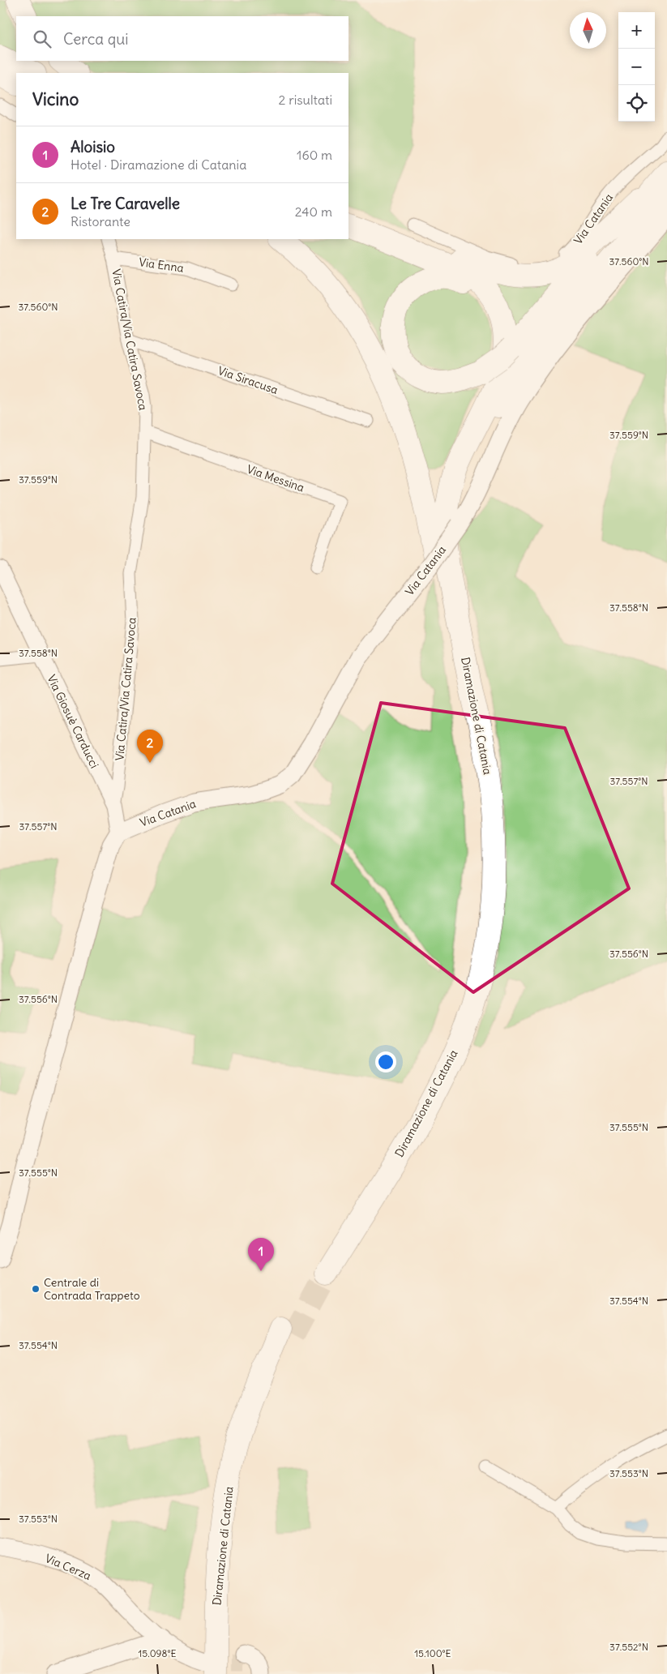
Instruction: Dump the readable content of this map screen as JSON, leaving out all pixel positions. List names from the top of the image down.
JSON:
{
  "streets": {
    "highway": ["Diramazione di Catania"],
    "main road": ["Via Catania", "Via Cerza"],
    "street": [
      "Via Enna",
      "Via Catira/Via Catira Savoca",
      "Via Siracusa",
      "Via Messina",
      "Via Giosuè Carducci"
    ]
  },
  "crossings": [
    ["Via Catania", "Via Giosuè Carducci"],
    ["Via Enna", "Via Catira/Via Catira Savoca"],
    ["Via Catira/Via Catira Savoca", "Via Siracusa"],
    ["Via Catira/Via Catira Savoca", "Via Messina"],
    ["Via Catira/Via Catira Savoca", "Via Giosuè Carducci"],
    ["Diramazione di Catania", "Via Cerza"]
  ],
  "places": ["Centrale di Contrada Trappeto"],
  "north": "top",
  "page": {
    "map_buttons": ["+", "−"],
    "search": "Cerca qui",
    "heading": ["Vicino", "2 risultati"],
    "list": [
      {
        "mark": "1",
        "name": "Aloisio",
        "note": "Hotel · Diramazione di Catania",
        "value": "160 m"
      },
      {
        "mark": "2",
        "name": "Le Tre Caravelle",
        "note": "Ristorante",
        "value": "240 m"
      }
    ],
    "pins": ["2", "1"]
  },
  "coordinates": [
    "37.560°N",
    "37.559°N",
    "37.558°N",
    "37.557°N",
    "37.556°N",
    "37.555°N",
    "37.554°N",
    "37.553°N",
    "37.552°N",
    "15.098°E",
    "15.100°E"
  ]
}
